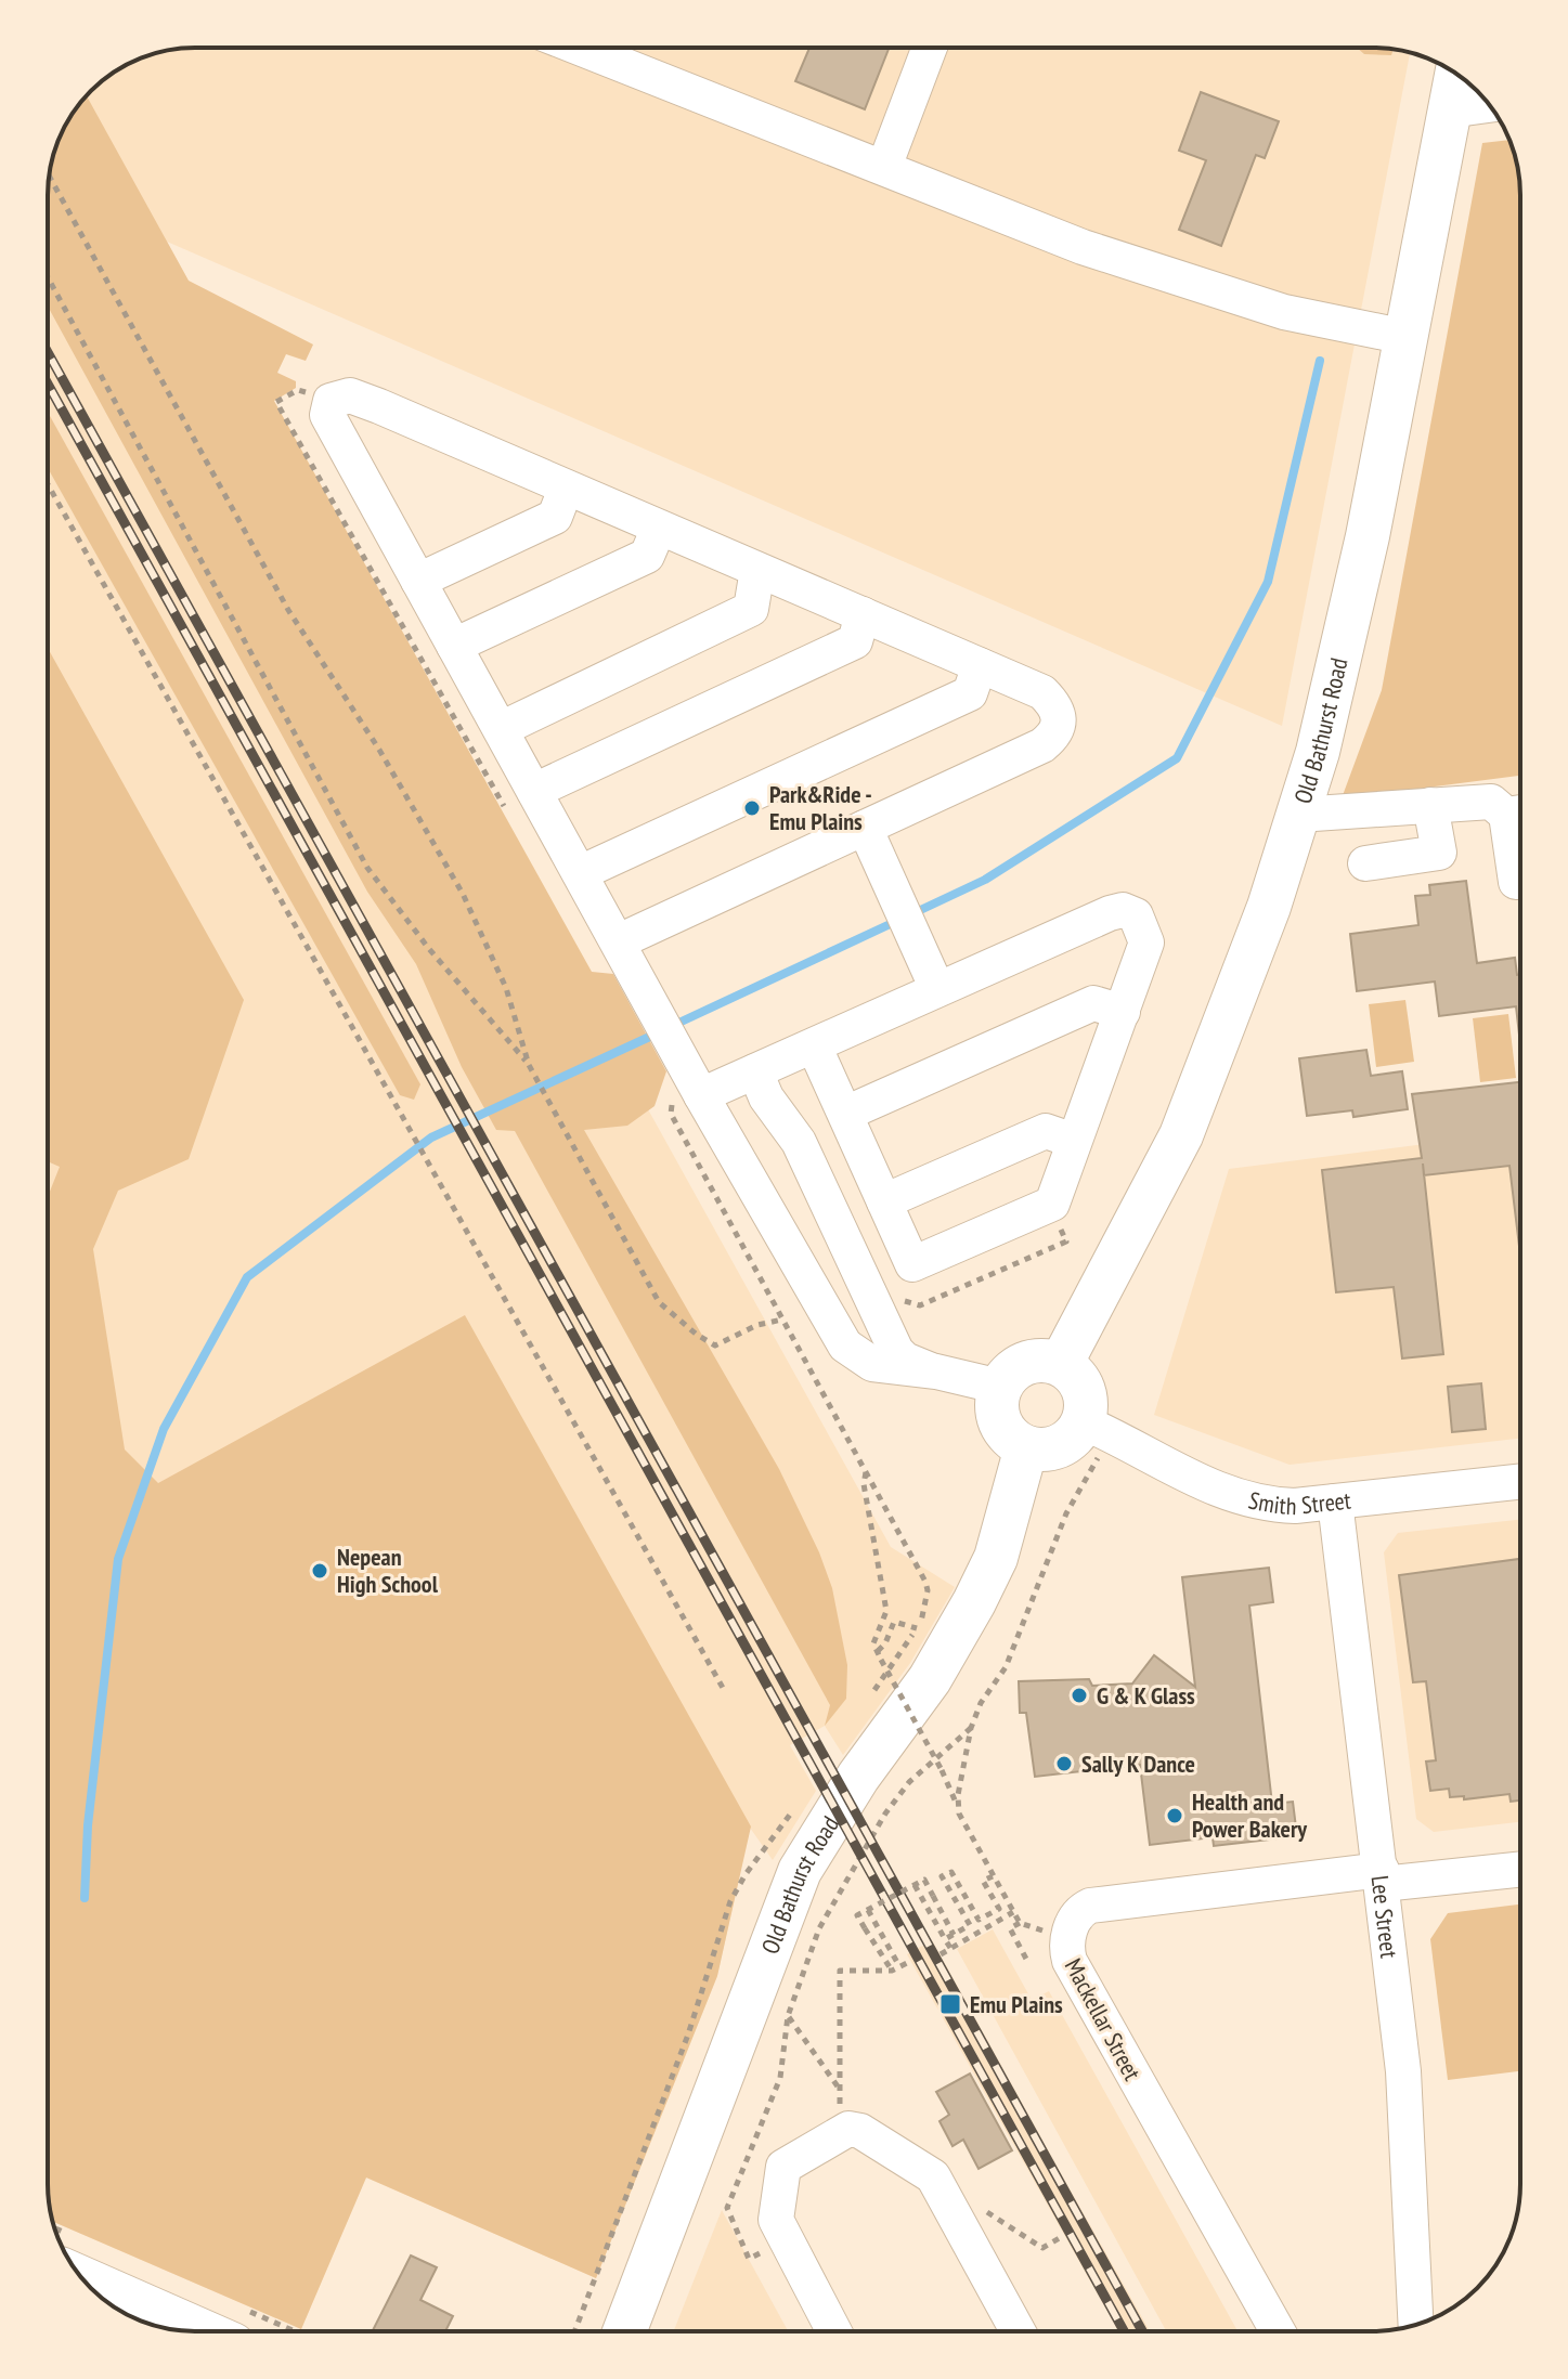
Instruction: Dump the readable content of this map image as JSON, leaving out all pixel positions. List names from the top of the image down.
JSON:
{
  "streets": {
    "main road": ["Old Bathurst Road"],
    "street": ["Smith Street", "Lee Street", "Mackellar Street"]
  },
  "crossings": [
    ["Old Bathurst Road", "Smith Street"],
    ["Smith Street", "Lee Street"],
    ["Lee Street", "Mackellar Street"]
  ],
  "places": {
    "other": [
      "Park&Ride - Emu Plains",
      "Nepean High School",
      "G & K Glass",
      "Sally K Dance",
      "Health and Power Bakery"
    ],
    "transit": ["Emu Plains"]
  }
}
